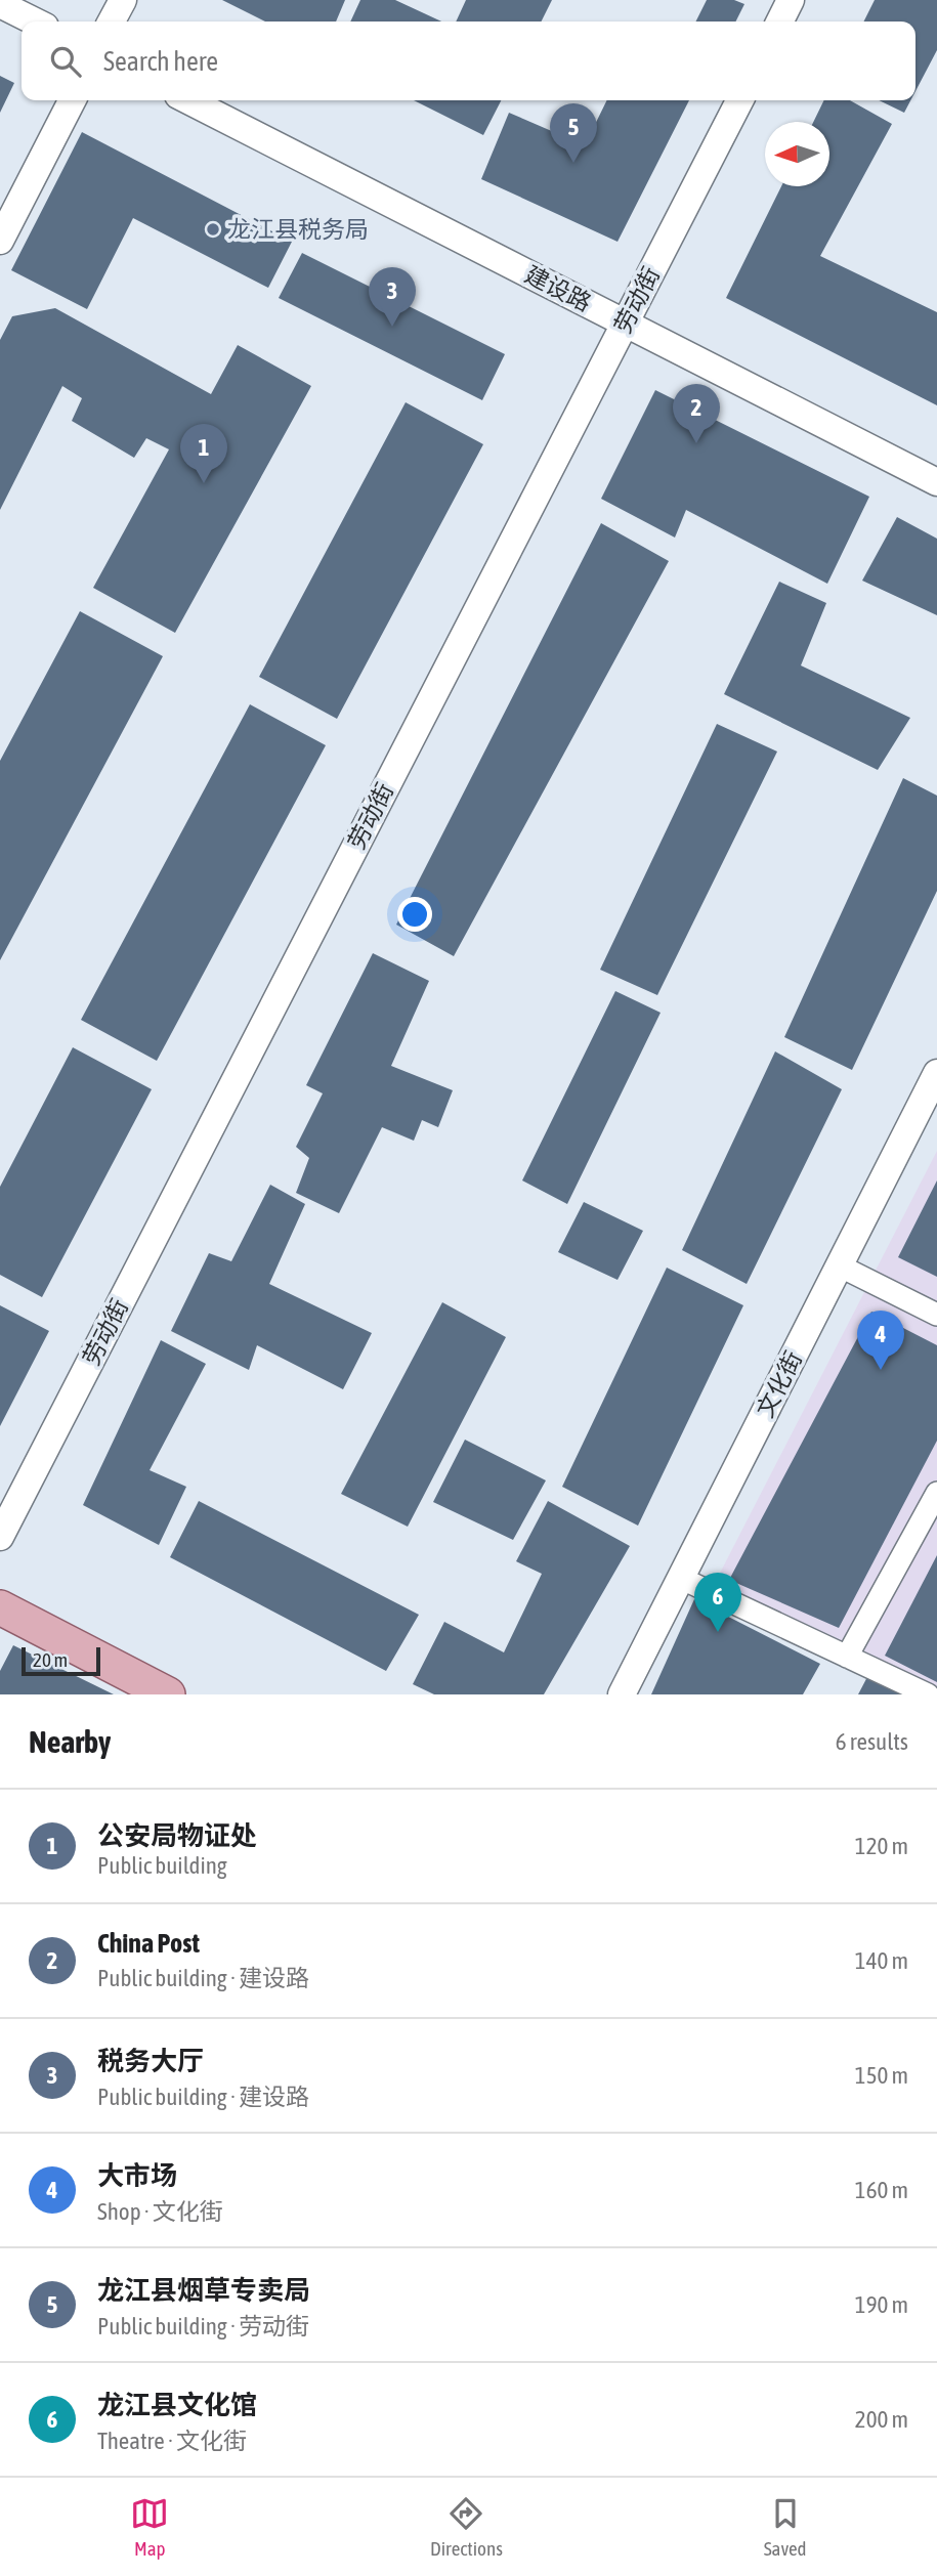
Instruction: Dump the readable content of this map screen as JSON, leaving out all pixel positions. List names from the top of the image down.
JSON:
{
  "streets": {
    "street": ["建设路", "劳动街", "文化街"]
  },
  "crossings": [
    ["建设路", "劳动街"]
  ],
  "places": ["龙江县税务局"],
  "scale_bar": "20 m",
  "north": "left",
  "page": {
    "search": "Search here",
    "pins": [
      "5",
      "3",
      "2",
      "1",
      "4",
      "6"
    ],
    "scale": "20 m",
    "heading": ["Nearby", "6 results"],
    "list": [
      {
        "mark": "1",
        "name": "公安局物证处",
        "note": "Public building",
        "value": "120 m"
      },
      {
        "mark": "2",
        "name": "China Post",
        "note": "Public building · 建设路",
        "value": "140 m"
      },
      {
        "mark": "3",
        "name": "税务大厅",
        "note": "Public building · 建设路",
        "value": "150 m"
      },
      {
        "mark": "4",
        "name": "大市场",
        "note": "Shop · 文化街",
        "value": "160 m"
      },
      {
        "mark": "5",
        "name": "龙江县烟草专卖局",
        "note": "Public building · 劳动街",
        "value": "190 m"
      },
      {
        "mark": "6",
        "name": "龙江县文化馆",
        "note": "Theatre · 文化街",
        "value": "200 m"
      }
    ],
    "nav": ["Map", "Directions", "Saved"]
  }
}
